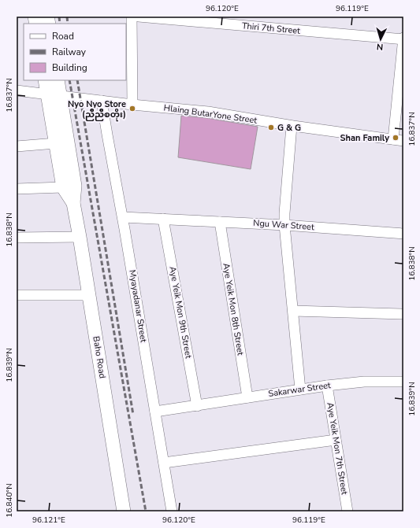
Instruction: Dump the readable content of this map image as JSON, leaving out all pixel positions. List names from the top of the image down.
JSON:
{
  "streets": {
    "main road": ["Baho Road"],
    "street": [
      "Thiri 7th Street",
      "Hlaing ButarYone Street",
      "Ngu War Street",
      "Myayadanar Street",
      "Aye Yeik Mon 8th Street",
      "Aye Yeik Mon 9th Street",
      "Sakarwar Street",
      "Aye Yeik Mon 7th Street"
    ]
  },
  "crossings": [
    ["Hlaing ButarYone Street", "Myayadanar Street"],
    ["Hlaing ButarYone Street", "Baho Road"],
    ["Ngu War Street", "Myayadanar Street"],
    ["Ngu War Street", "Aye Yeik Mon 8th Street"],
    ["Ngu War Street", "Aye Yeik Mon 9th Street"],
    ["Myayadanar Street", "Sakarwar Street"],
    ["Aye Yeik Mon 8th Street", "Sakarwar Street"],
    ["Aye Yeik Mon 9th Street", "Sakarwar Street"],
    ["Sakarwar Street", "Aye Yeik Mon 7th Street"]
  ],
  "places": ["Nyo Nyo Store (ညိဳညိဳစတိုး)", "G & G", "Shan Family"],
  "legend": ["Road", "Railway", "Building"],
  "north": "bottom",
  "coordinates": [
    "96.120°E",
    "96.119°E",
    "16.837°N",
    "16.838°N",
    "16.839°N",
    "16.840°N",
    "96.121°E"
  ]
}
